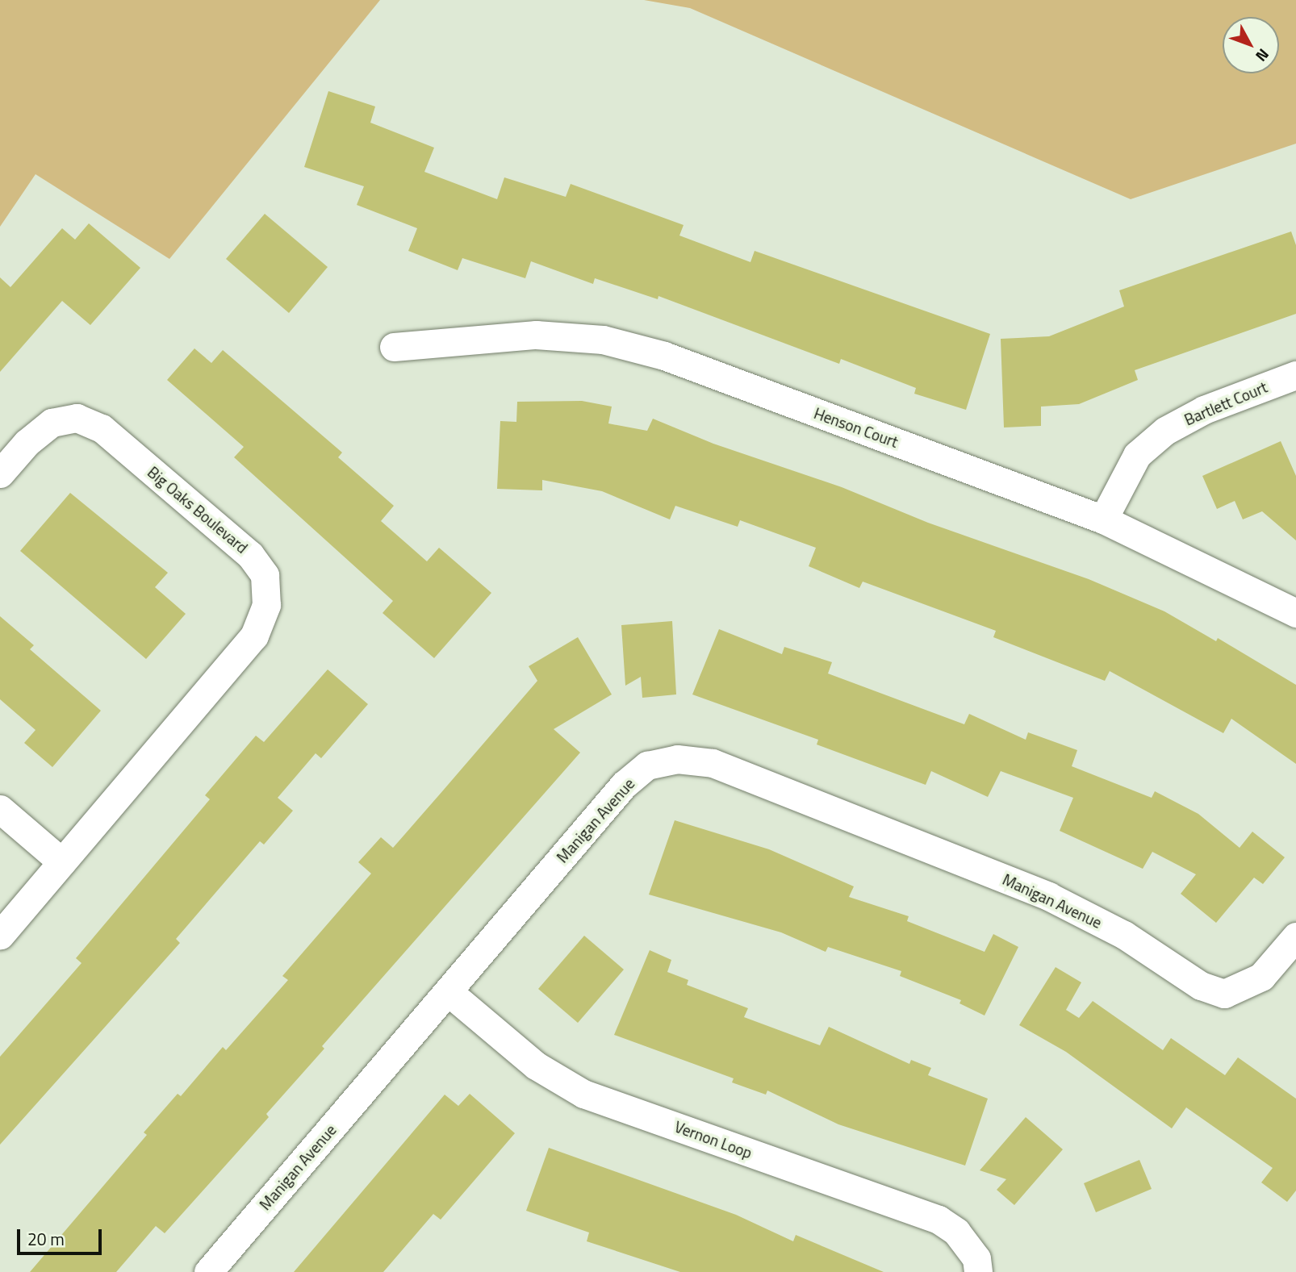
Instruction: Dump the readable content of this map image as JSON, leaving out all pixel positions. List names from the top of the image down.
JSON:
{
  "streets": {
    "street": [
      "Bartlett Court",
      "Henson Court",
      "Big Oaks Boulevard",
      "Manigan Avenue",
      "Vernon Loop"
    ]
  },
  "crossings": [
    ["Bartlett Court", "Henson Court"],
    ["Manigan Avenue", "Vernon Loop"]
  ],
  "scale_bar": "20 m",
  "north": "bottom right"
}
